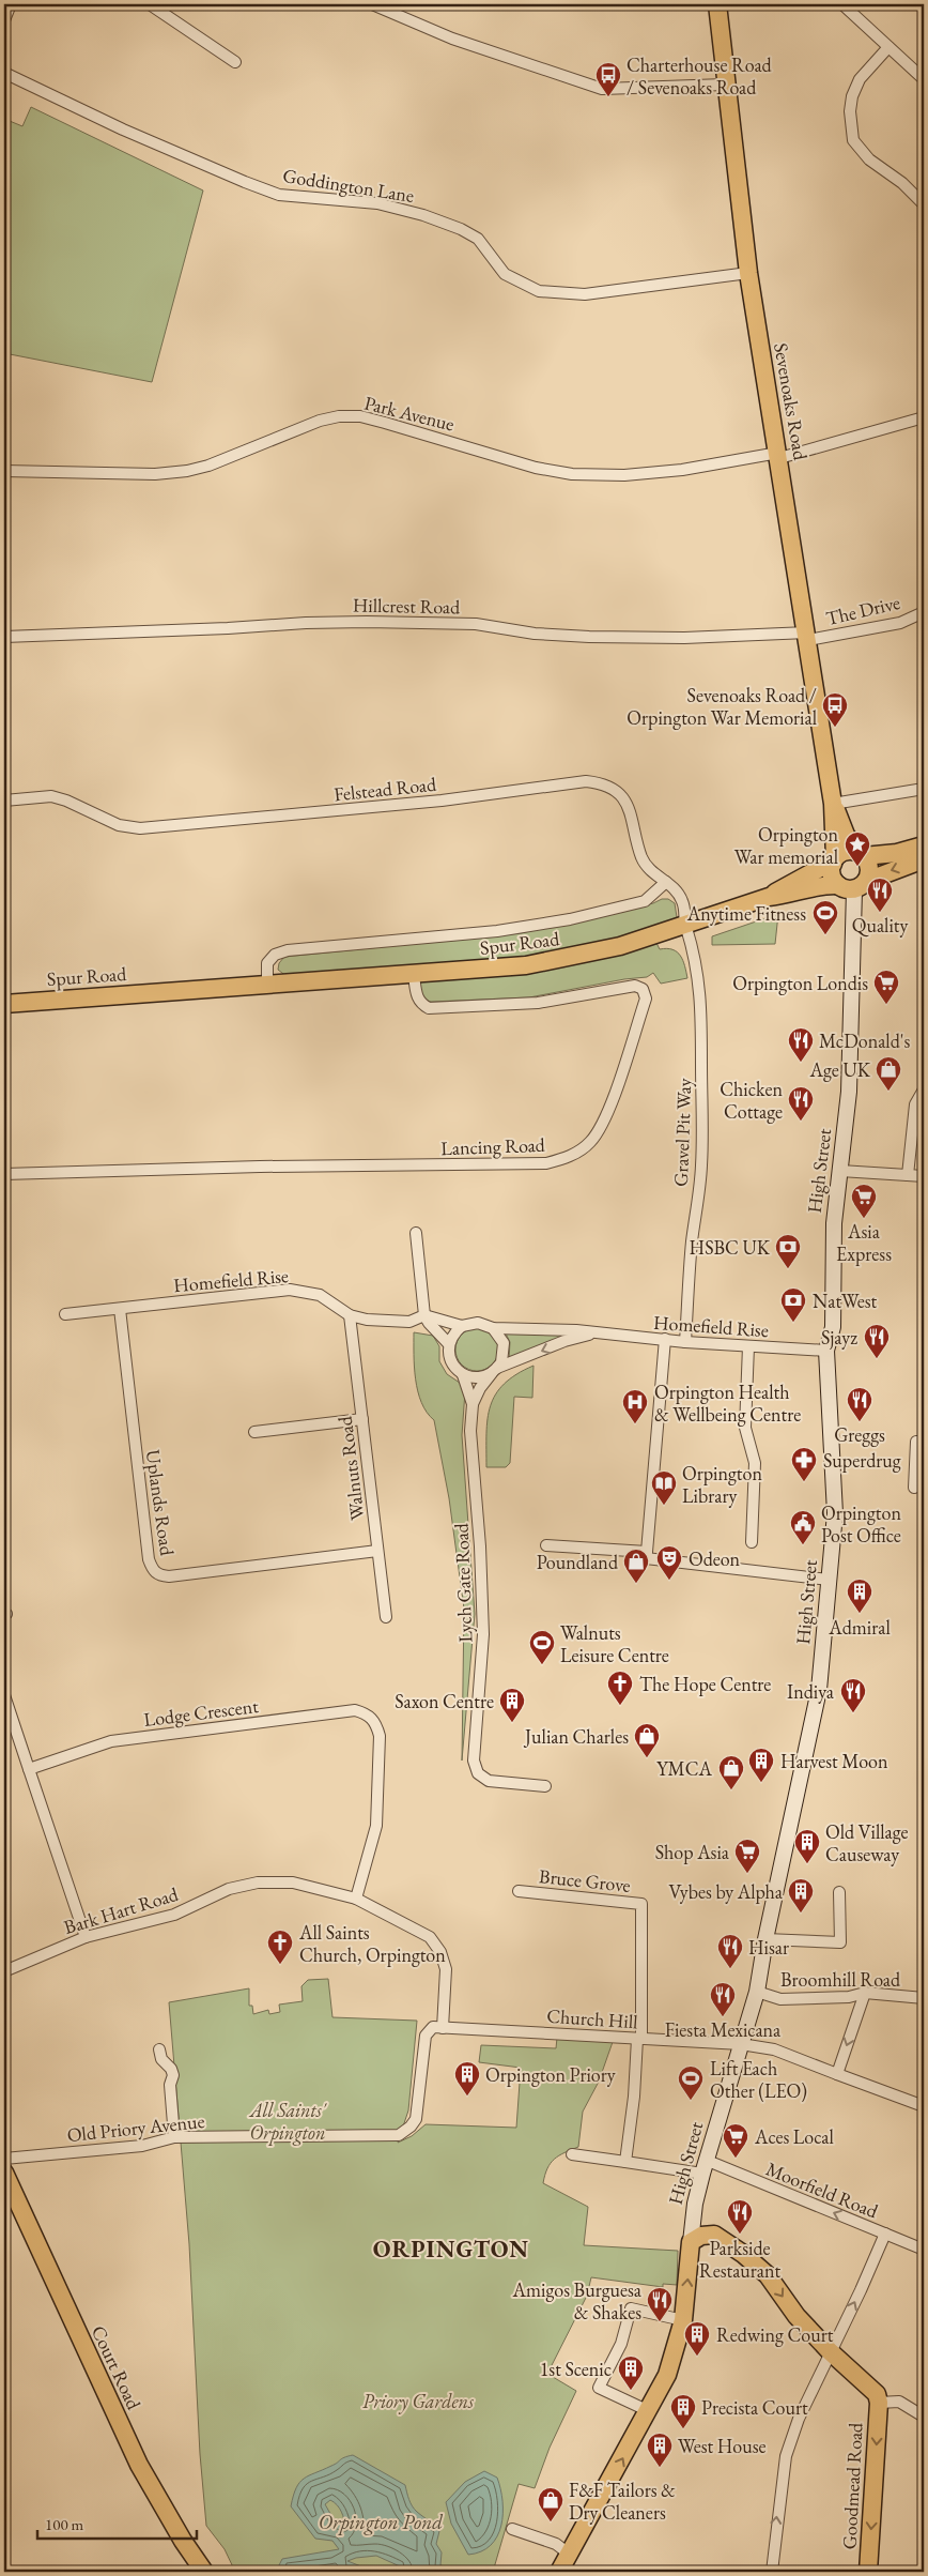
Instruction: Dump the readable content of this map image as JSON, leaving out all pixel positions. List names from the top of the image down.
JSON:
{
  "streets": {
    "main road": [
      "Sevenoaks Road",
      "Spur Road",
      "High Street",
      "Court Road",
      "Goodmead Road"
    ],
    "street": [
      "Goddington Lane",
      "Park Avenue",
      "Hillcrest Road",
      "The Drive",
      "Felstead Road",
      "Gravel Pit Way",
      "Lancing Road",
      "Homefield Rise",
      "Walnuts Road",
      "Uplands Road",
      "Lych Gate Road",
      "Lodge Crescent",
      "Bruce Grove",
      "Bark Hart Road",
      "Broomhill Road",
      "Church Hill",
      "Old Priory Avenue",
      "Moorfield Road"
    ]
  },
  "crossings": [
    ["Goddington Lane", "Sevenoaks Road"],
    ["Sevenoaks Road", "Park Avenue"],
    ["Sevenoaks Road", "Hillcrest Road"],
    ["Sevenoaks Road", "The Drive"],
    ["Sevenoaks Road", "Spur Road"],
    ["Sevenoaks Road", "High Street"],
    ["Hillcrest Road", "The Drive"],
    ["Felstead Road", "Spur Road"],
    ["Felstead Road", "Gravel Pit Way"],
    ["Spur Road", "Gravel Pit Way"],
    ["Spur Road", "Lancing Road"],
    ["Spur Road", "High Street"],
    ["Gravel Pit Way", "Homefield Rise"],
    ["High Street", "Homefield Rise"],
    ["High Street", "Broomhill Road"],
    ["High Street", "Church Hill"],
    ["High Street", "Moorfield Road"],
    ["Homefield Rise", "Walnuts Road"],
    ["Homefield Rise", "Uplands Road"],
    ["Homefield Rise", "Lych Gate Road"],
    ["Walnuts Road", "Uplands Road"],
    ["Lodge Crescent", "Bark Hart Road"],
    ["Bruce Grove", "Church Hill"],
    ["Bark Hart Road", "Church Hill"],
    ["Bark Hart Road", "Old Priory Avenue"],
    ["Church Hill", "Old Priory Avenue"]
  ],
  "one_way": ["Moorfield Road", "Goodmead Road"],
  "districts": ["ORPINGTON"],
  "water": ["Orpington Pond"],
  "parks": ["All Saints' Orpington", "Priory Gardens"],
  "places": {
    "bus stop": ["Charterhouse Road / Sevenoaks Road", "Sevenoaks Road / Orpington War Memorial"],
    "place": ["Orpington War memorial"],
    "restaurant": [
      "Quality",
      "McDonald's",
      "Chicken Cottage",
      "Sjayz",
      "Greggs",
      "Indiya",
      "Hisar",
      "Fiesta Mexicana",
      "Parkside Restaurant",
      "Amigos Burguesa & Shakes"
    ],
    "sports": ["Anytime Fitness", "Walnuts Leisure Centre", "Lift Each Other (LEO)"],
    "supermarket": [
      "Orpington Londis",
      "Asia Express",
      "Shop Asia",
      "Aces Local"
    ],
    "shop": [
      "Age UK",
      "Poundland",
      "Julian Charles",
      "YMCA",
      "F&F Tailors & Dry Cleaners"
    ],
    "bank": ["HSBC UK", "NatWest"],
    "hospital": ["Orpington Health & Wellbeing Centre"],
    "pharmacy": ["Superdrug"],
    "library": ["Orpington Library"],
    "public building": ["Orpington Post Office"],
    "theatre": ["Odeon"],
    "building": [
      "Admiral",
      "Saxon Centre",
      "Harvest Moon",
      "Old Village Causeway",
      "Vybes by Alpha",
      "Orpington Priory",
      "Redwing Court",
      "1st Scenic",
      "Precista Court",
      "West House"
    ],
    "church": ["The Hope Centre", "All Saints Church, Orpington"]
  },
  "scale_bar": "100 m"
}
